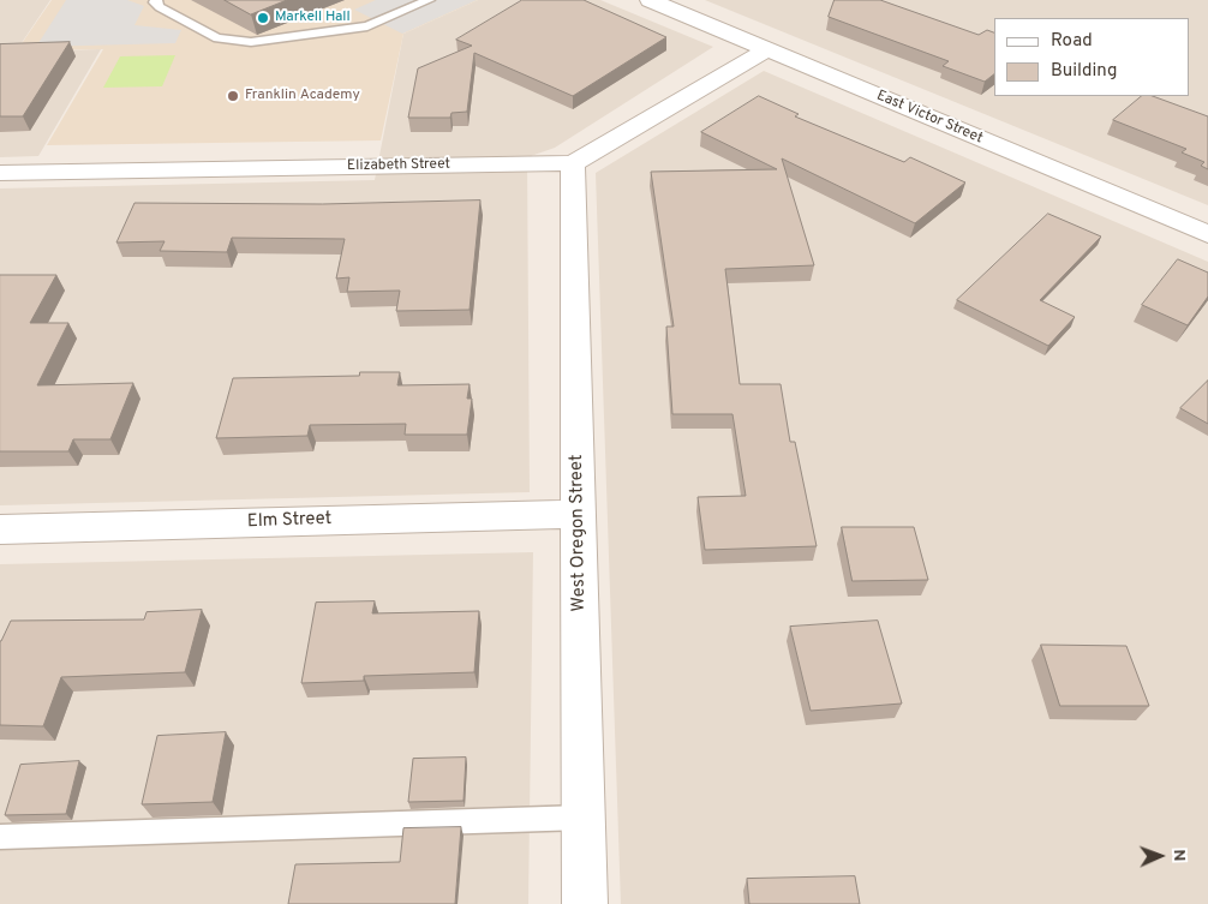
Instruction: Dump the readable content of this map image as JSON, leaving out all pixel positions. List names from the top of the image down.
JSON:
{
  "streets": {
    "street": [
      "East Victor Street",
      "Elizabeth Street",
      "Elm Street",
      "West Oregon Street"
    ]
  },
  "crossings": [
    ["East Victor Street", "Elizabeth Street"],
    ["Elizabeth Street", "West Oregon Street"],
    ["Elm Street", "West Oregon Street"]
  ],
  "places": ["Markell Hall", "Franklin Academy"],
  "legend": ["Road", "Building"],
  "north": "right"
}
